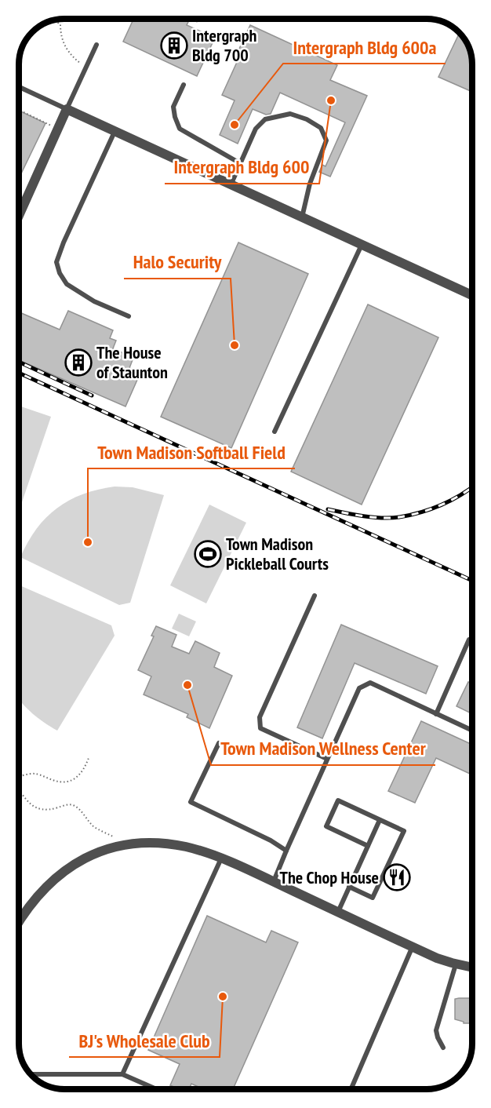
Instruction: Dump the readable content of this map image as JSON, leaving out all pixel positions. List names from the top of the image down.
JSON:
{
  "places": {
    "building": ["Intergraph Bldg 700", "The House of Staunton"],
    "other": [
      "Intergraph Bldg 600",
      "Intergraph Bldg 600a",
      "Halo Security",
      "Town Madison Softball Field",
      "Town Madison Wellness Center",
      "BJ's Wholesale Club"
    ],
    "sports": ["Town Madison Pickleball Courts"],
    "restaurant": ["The Chop House"]
  }
}
